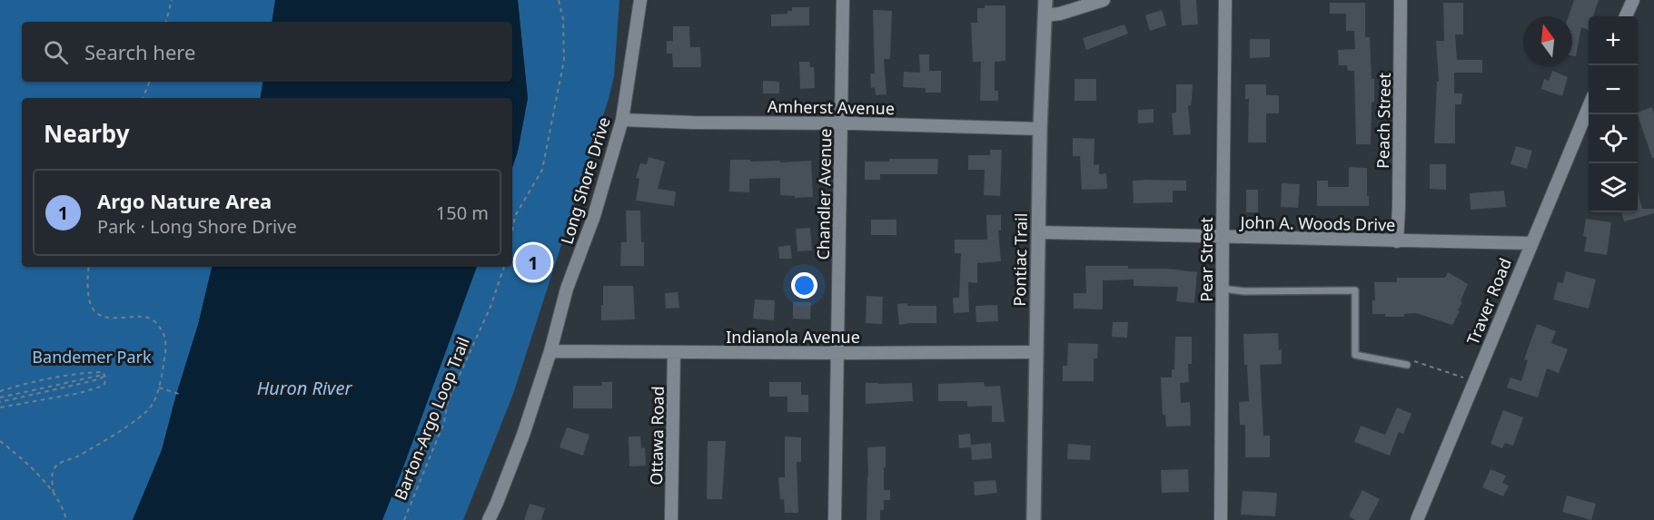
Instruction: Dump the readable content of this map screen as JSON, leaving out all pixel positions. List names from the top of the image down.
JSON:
{
  "streets": {
    "main road": ["Pontiac Trail"],
    "street": [
      "Amherst Avenue",
      "Peach Street",
      "Long Shore Drive",
      "Chandler Avenue",
      "John A. Woods Drive",
      "Pear Street",
      "Traver Road",
      "Indianola Avenue",
      "Ottawa Road"
    ],
    "path": ["Barton-Argo Loop Trail"]
  },
  "crossings": [
    ["Amherst Avenue", "Long Shore Drive"],
    ["Amherst Avenue", "Chandler Avenue"],
    ["Amherst Avenue", "Pontiac Trail"],
    ["Peach Street", "John A. Woods Drive"],
    ["Long Shore Drive", "Indianola Avenue"],
    ["Chandler Avenue", "Indianola Avenue"],
    ["John A. Woods Drive", "Pontiac Trail"],
    ["John A. Woods Drive", "Pear Street"],
    ["John A. Woods Drive", "Traver Road"],
    ["Pontiac Trail", "Indianola Avenue"],
    ["Indianola Avenue", "Ottawa Road"]
  ],
  "water": ["Huron River"],
  "parks": ["Bandemer Park"],
  "north": "top",
  "page": {
    "map_buttons": ["+", "−"],
    "search": "Search here",
    "heading": "Nearby",
    "list": [
      {
        "mark": "1",
        "name": "Argo Nature Area",
        "note": "Park · Long Shore Drive",
        "value": "150 m"
      }
    ],
    "pins": "1"
  }
}
